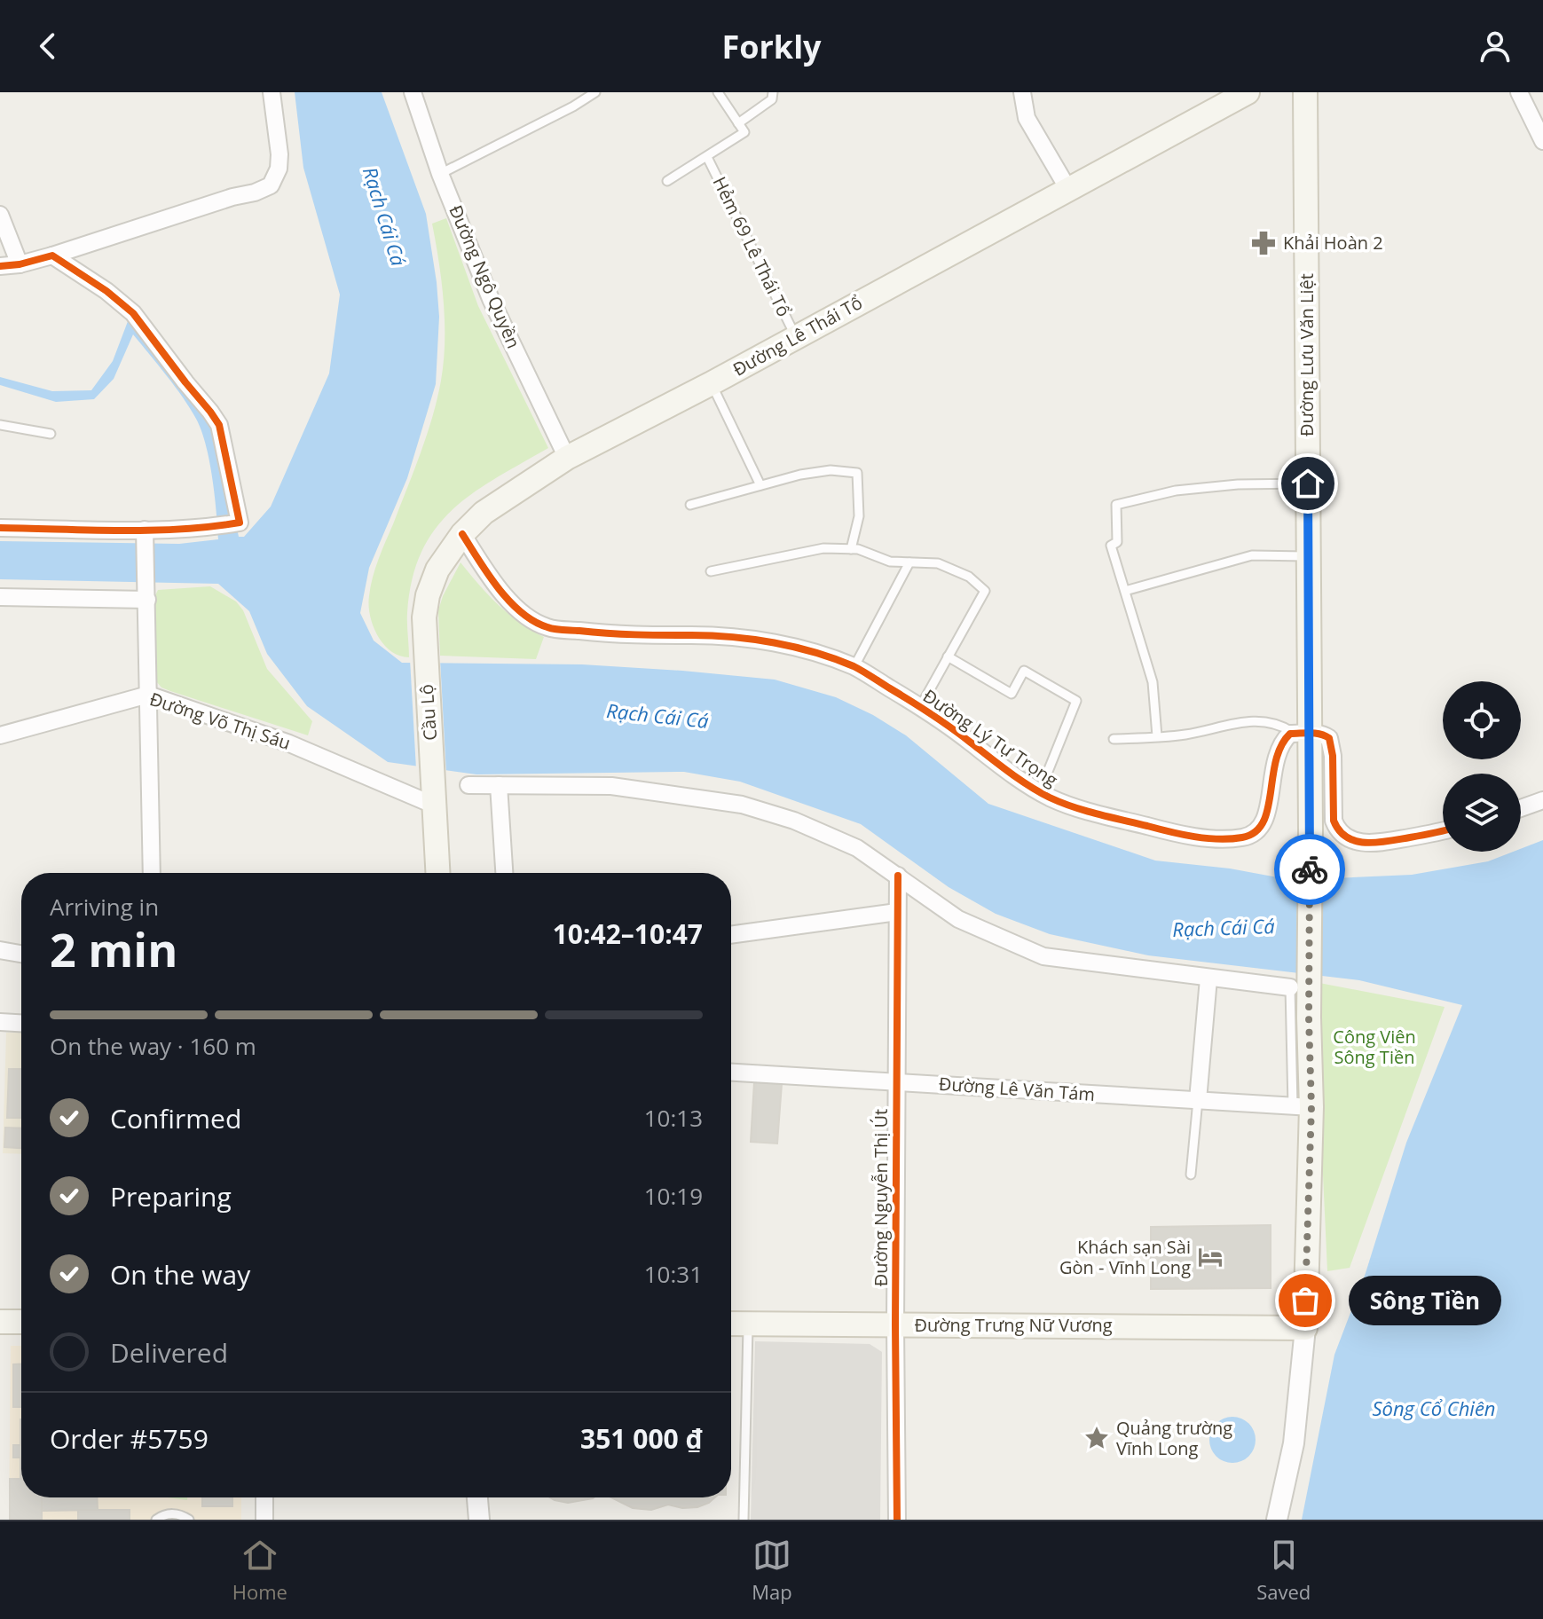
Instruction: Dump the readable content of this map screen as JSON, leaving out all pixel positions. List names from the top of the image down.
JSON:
{
  "streets": {
    "main road": [
      "Đường Lê Thái Tổ",
      "Đường Lưu Văn Liệt",
      "Cầu Lộ",
      "Đường Trưng Nữ Vương"
    ],
    "street": [
      "Đường Ngô Quyền",
      "Đường Võ Thị Sáu",
      "Đường Lý Tự Trọng",
      "Đường Lê Văn Tám",
      "Đường Nguyễn Thị Út"
    ],
    "lane": ["Hẻm 69 Lê Thái Tổ"]
  },
  "crossings": [
    ["Hẻm 69 Lê Thái Tổ", "Đường Lê Thái Tổ"],
    ["Đường Ngô Quyền", "Đường Lê Thái Tổ"],
    ["Đường Lê Thái Tổ", "Cầu Lộ"],
    ["Đường Lê Thái Tổ", "Đường Lý Tự Trọng"],
    ["Đường Lưu Văn Liệt", "Đường Lý Tự Trọng"],
    ["Đường Lưu Văn Liệt", "Đường Lê Văn Tám"],
    ["Đường Lưu Văn Liệt", "Đường Trưng Nữ Vương"],
    ["Cầu Lộ", "Đường Võ Thị Sáu"],
    ["Đường Lê Văn Tám", "Đường Nguyễn Thị Út"],
    ["Đường Nguyễn Thị Út", "Đường Trưng Nữ Vương"]
  ],
  "water": ["Rạch Cái Cá", "Sông Cổ Chiên"],
  "parks": ["Công Viên Sông Tiền"],
  "places": {
    "pharmacy": ["Khải Hoàn 2"],
    "hotel": ["Khách sạn Sài Gòn - Vĩnh Long"],
    "other": ["Sông Tiền"],
    "place": ["Quảng trường Vĩnh Long"]
  },
  "page": {
    "header": "Forkly",
    "heading": ["2 min", "Arriving in", "10:42–10:47"],
    "panel": ["Order #5759", "351 000 ₫"],
    "bar": "On the way · 160 m",
    "list": [
      ["Confirmed", "10:13"],
      ["Preparing", "10:19"],
      ["On the way", "10:31"],
      "Delivered"
    ],
    "bubble": "Sông Tiền",
    "tabs": ["Home", "Map", "Saved"]
  }
}
